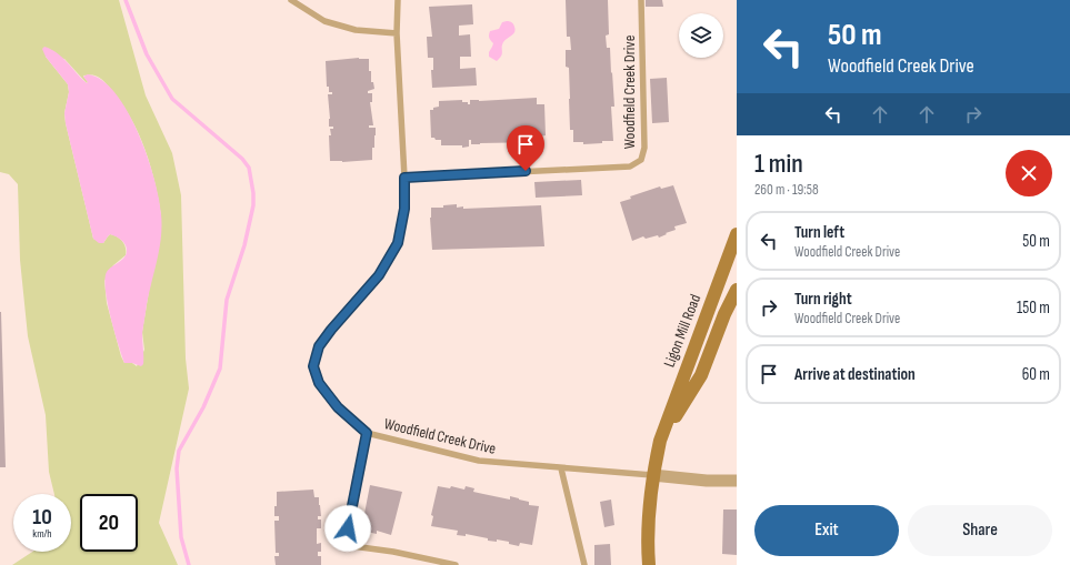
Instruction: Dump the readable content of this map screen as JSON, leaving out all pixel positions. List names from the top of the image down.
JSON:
{
  "streets": {
    "main road": ["Ligon Mill Road"],
    "lane": ["Woodfield Creek Drive"]
  },
  "crossings": [
    ["Woodfield Creek Drive", "Ligon Mill Road"]
  ],
  "page": {
    "turn": ["50 m", "Woodfield Creek Drive"],
    "heading": ["1 min", "260 m · 19:58"],
    "list": [
      {
        "name": "Turn left",
        "note": "Woodfield Creek Drive",
        "value": "50 m"
      },
      {
        "name": "Turn right",
        "note": "Woodfield Creek Drive",
        "value": "150 m"
      },
      {
        "name": "Arrive at destination",
        "value": "60 m"
      }
    ],
    "speed": "10 km/h",
    "limit": "20",
    "buttons": ["Exit", "Share"]
  }
}
